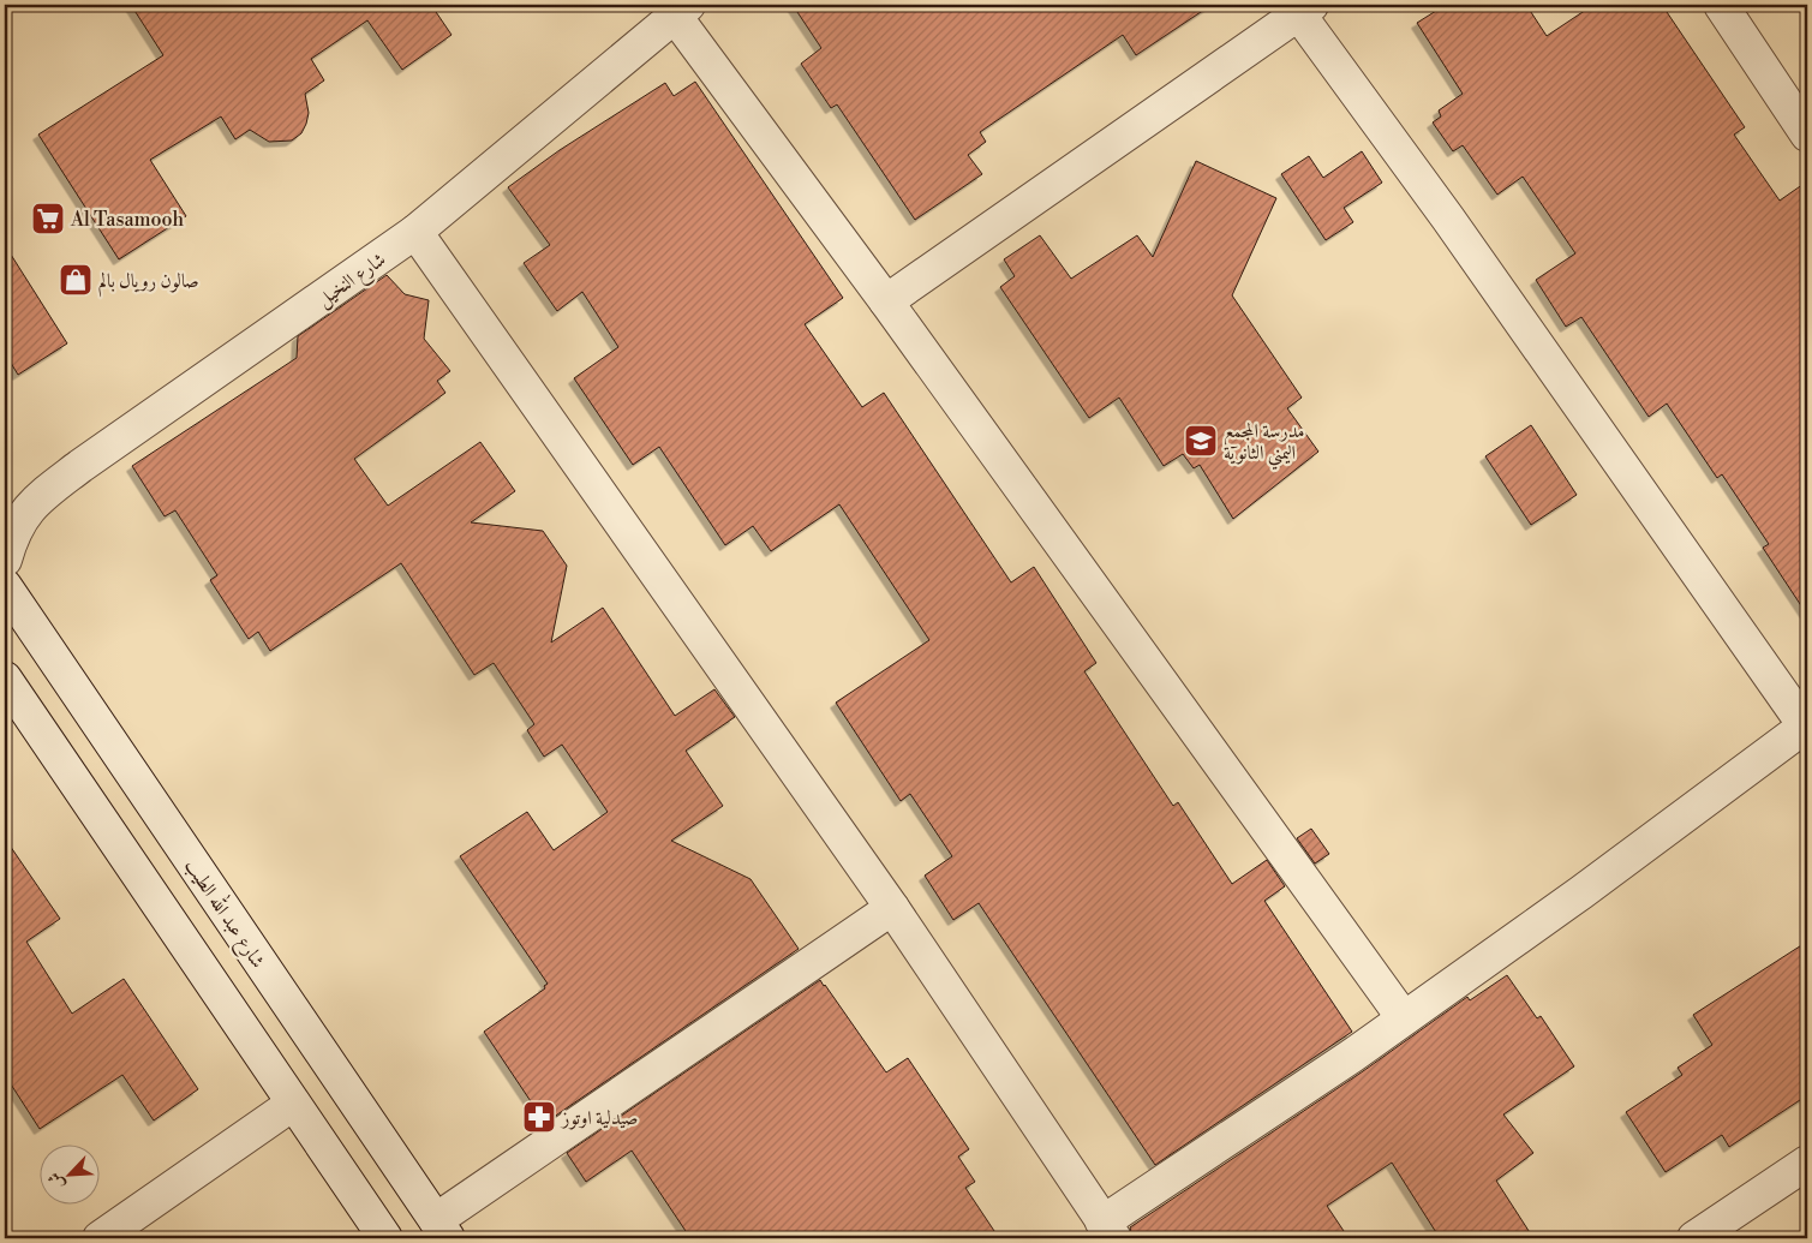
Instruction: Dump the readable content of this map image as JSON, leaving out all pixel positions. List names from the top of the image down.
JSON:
{
  "streets": {
    "street": ["شارع النخيل", "شارع عبد الله الطيب"]
  },
  "places": {
    "supermarket": ["Al Tasamooh"],
    "shop": ["صالون رويال بالم"],
    "school or university": ["مدرسة المجمع اليمني الثانوية"],
    "pharmacy": ["صيدلية اوتوز"]
  },
  "north": "bottom left"
}
